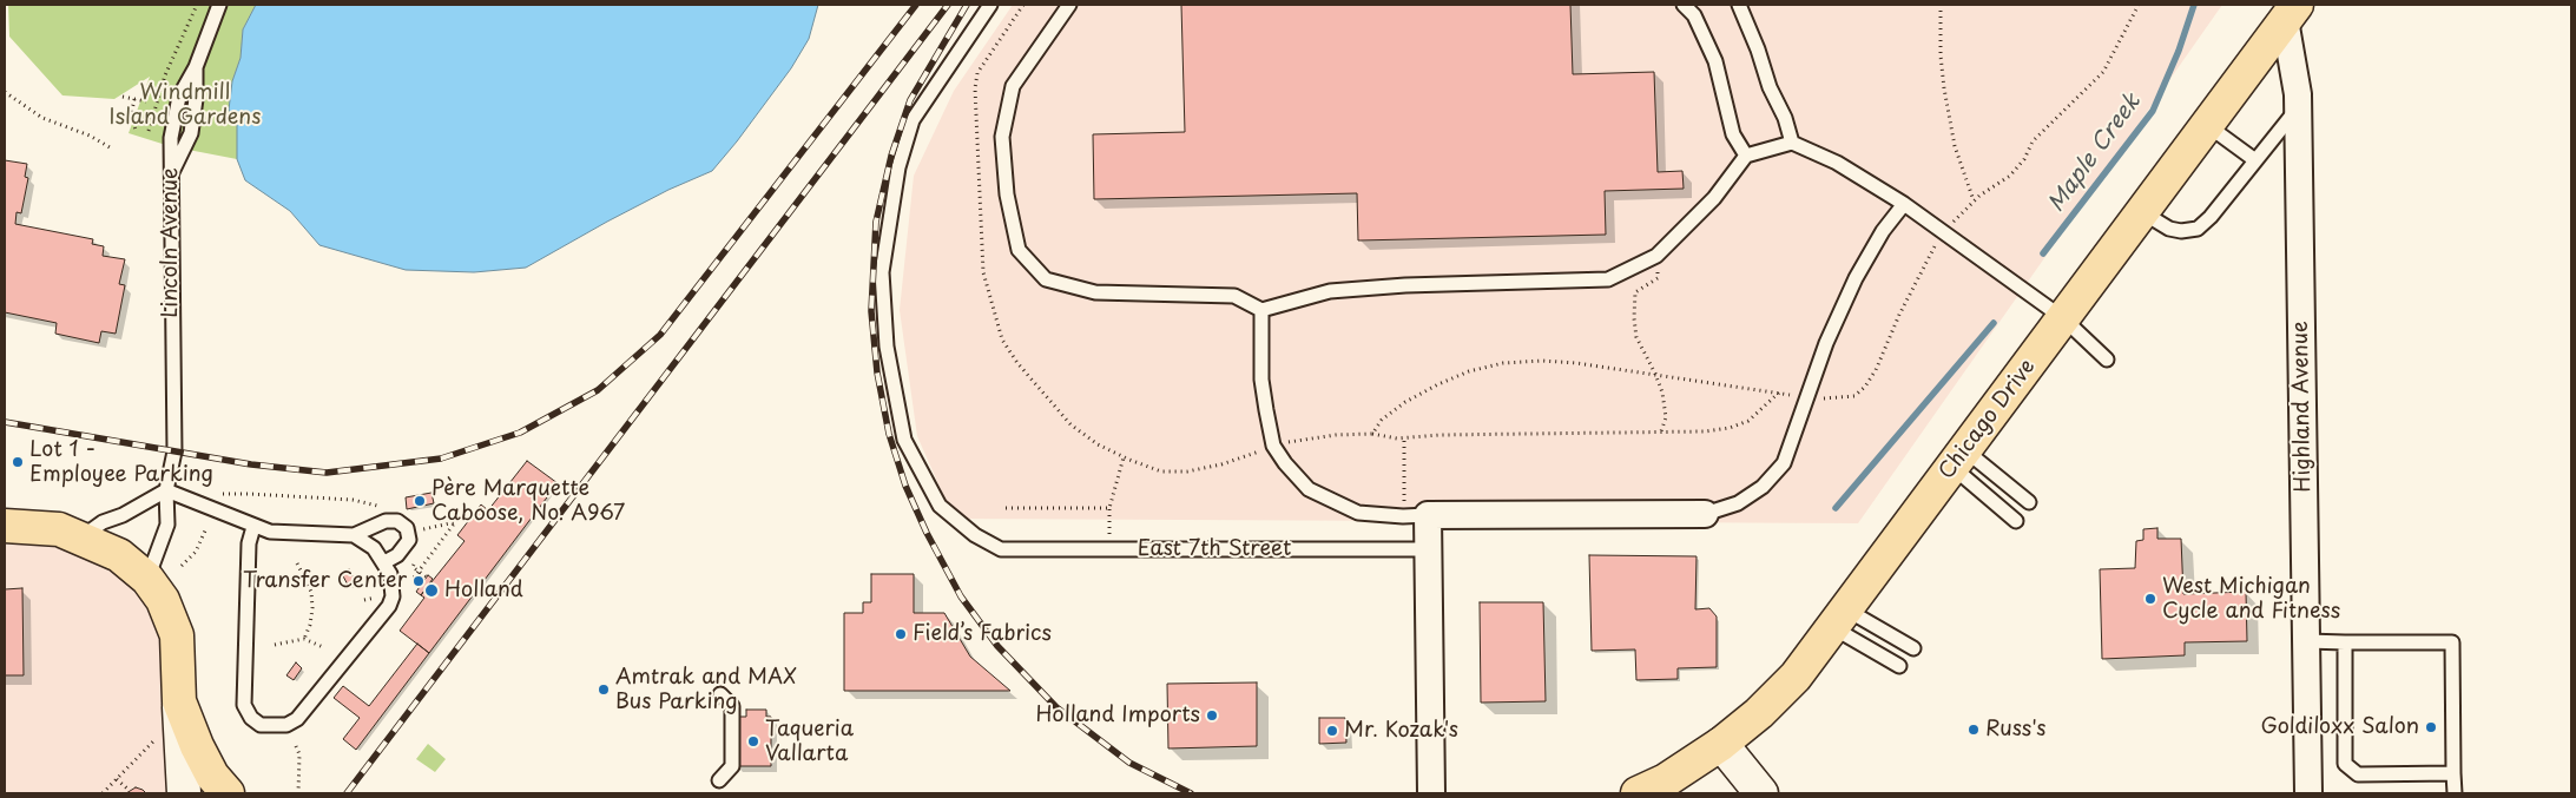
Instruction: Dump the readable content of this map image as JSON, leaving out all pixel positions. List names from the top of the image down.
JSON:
{
  "streets": {
    "main road": ["Chicago Drive"],
    "street": ["Highland Avenue"],
    "lane": ["Lincoln Avenue", "East 7th Street"]
  },
  "crossings": [
    ["Highland Avenue", "Chicago Drive"]
  ],
  "water": ["Maple Creek"],
  "parks": ["Windmill Island Gardens"],
  "places": [
    "Lot 1 - Employee Parking",
    "Père Marquette Caboose, No. A967",
    "Transfer Center",
    "Holland",
    "West Michigan Cycle and Fitness",
    "Field’s Fabrics",
    "Amtrak and MAX Bus Parking",
    "Holland Imports",
    "Goldiloxx Salon",
    "Russ's",
    "Mr. Kozak's",
    "Taqueria Vallarta"
  ]
}
